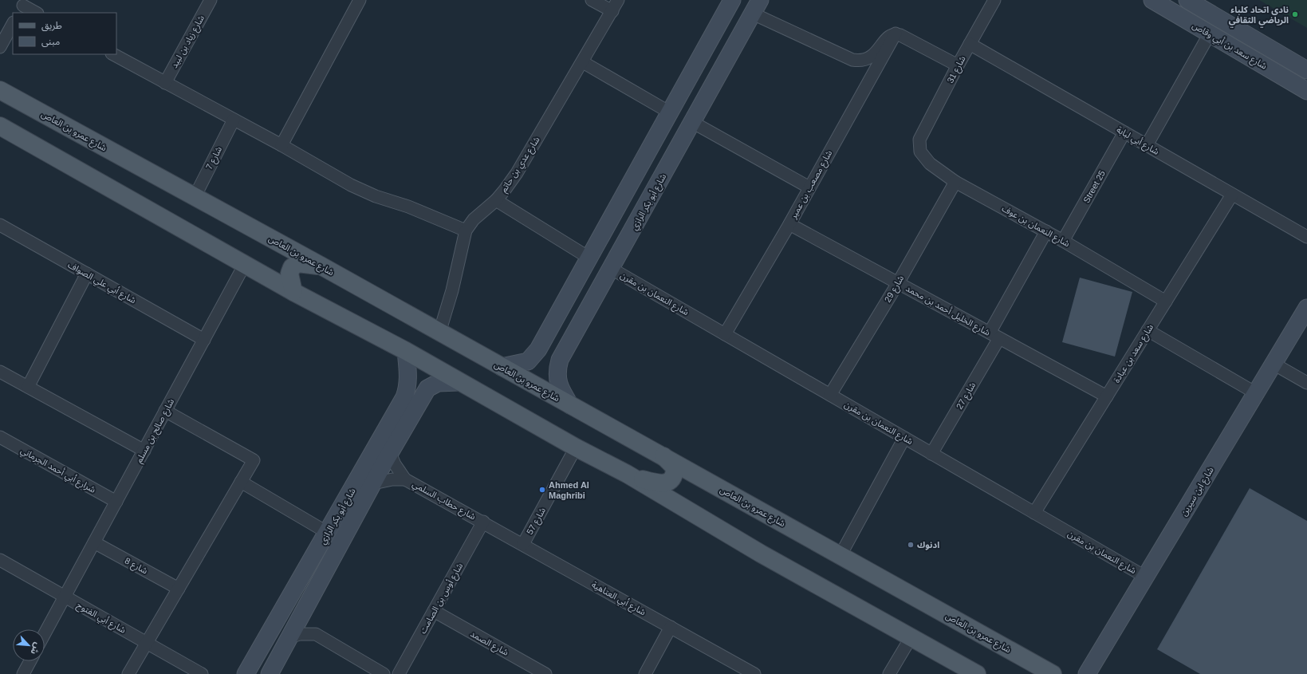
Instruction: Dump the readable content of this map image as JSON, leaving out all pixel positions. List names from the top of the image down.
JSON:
{
  "streets": {
    "main road": ["شارع عمرو بن العاص"],
    "street": [
      "شارع زياد بن لبيد",
      "شارع سعد بن أبي وقاص",
      "شارع 31",
      "شارع أبي لبابة",
      "شارع 7",
      "شارع عدي بن حاتم",
      "شارع مصعب بن عمير",
      "Street 25",
      "شارع أبو بكر الرازي",
      "شارع النعمان بن عوف",
      "شارع أبي علي الصواف",
      "شارع 29",
      "شارع النعمان بن مقرن",
      "شارع الخليل أحمد بن محمد",
      "شارع سعد بن عبادة",
      "شارع 27",
      "شارع صالح بن مسلم",
      "شرارع أبي أحمد الجرماني",
      "شارع ابن سيرين",
      "شارع حطاب السلمي",
      "شارع 57",
      "شارع 8",
      "شارع أوس بن الصامت",
      "شارع أبي العتاهية",
      "شارع أبي الفتوح",
      "شارع الصمد"
    ]
  },
  "crossings": [
    ["شارع 31", "شارع أبي لبابة"],
    ["شارع 31", "شارع النعمان بن عوف"],
    ["شارع عمرو بن العاص", "شارع 7"],
    ["شارع عمرو بن العاص", "شارع عدي بن حاتم"],
    ["شارع عمرو بن العاص", "شارع أبو بكر الرازي"],
    ["شارع أبي لبابة", "Street 25"],
    ["شارع أبي لبابة", "شارع سعد بن عبادة"],
    ["شارع مصعب بن عمير", "شارع النعمان بن مقرن"],
    ["شارع مصعب بن عمير", "شارع الخليل أحمد بن محمد"],
    ["Street 25", "شارع النعمان بن عوف"],
    ["شارع أبو بكر الرازي", "شارع النعمان بن مقرن"],
    ["شارع النعمان بن عوف", "شارع 29"],
    ["شارع النعمان بن عوف", "شارع سعد بن عبادة"],
    ["شارع النعمان بن عوف", "شارع 27"],
    ["شارع أبي علي الصواف", "شارع صالح بن مسلم"],
    ["شارع 29", "شارع النعمان بن مقرن"],
    ["شارع 29", "شارع الخليل أحمد بن محمد"],
    ["شارع النعمان بن مقرن", "شارع سعد بن عبادة"],
    ["شارع النعمان بن مقرن", "شارع 27"],
    ["شارع النعمان بن مقرن", "شارع ابن سيرين"],
    ["شارع الخليل أحمد بن محمد", "شارع سعد بن عبادة"],
    ["شارع الخليل أحمد بن محمد", "شارع 27"],
    ["شارع صالح بن مسلم", "شرارع أبي أحمد الجرماني"],
    ["شارع صالح بن مسلم", "شارع 8"],
    ["شارع صالح بن مسلم", "شارع أبي الفتوح"],
    ["شارع حطاب السلمي", "شارع أوس بن الصامت"],
    ["شارع حطاب السلمي", "شارع أبي العتاهية"],
    ["شارع 57", "شارع أبي العتاهية"],
    ["شارع أوس بن الصامت", "شارع أبي العتاهية"],
    ["شارع أوس بن الصامت", "شارع الصمد"]
  ],
  "places": ["نادي اتحاد كلباء الرياضي الثقافي", "Ahmed Al Maghribi", "ادنوك"],
  "legend": ["طريق", "مبنى"],
  "north": "bottom right"
}
